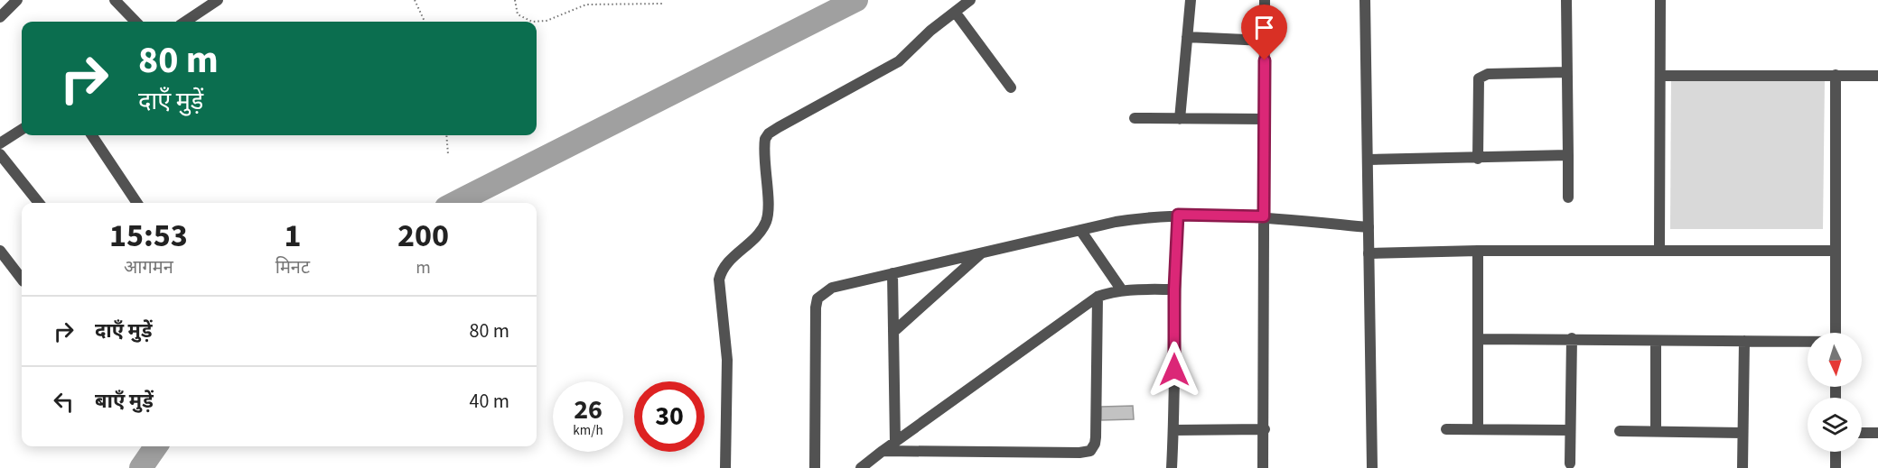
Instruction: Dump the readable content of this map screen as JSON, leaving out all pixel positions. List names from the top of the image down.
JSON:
{
  "north": "bottom",
  "page": {
    "turn": ["80 m", "दाएँ मुड़ें"],
    "eta": [
      "15:53",
      "आगमन",
      "1",
      "मिनट",
      "200",
      "m"
    ],
    "list": [
      {
        "name": "दाएँ मुड़ें",
        "value": "80 m"
      },
      {
        "name": "बाएँ मुड़ें",
        "value": "40 m"
      }
    ],
    "speed": "26 km/h",
    "limit": "30"
  }
}
